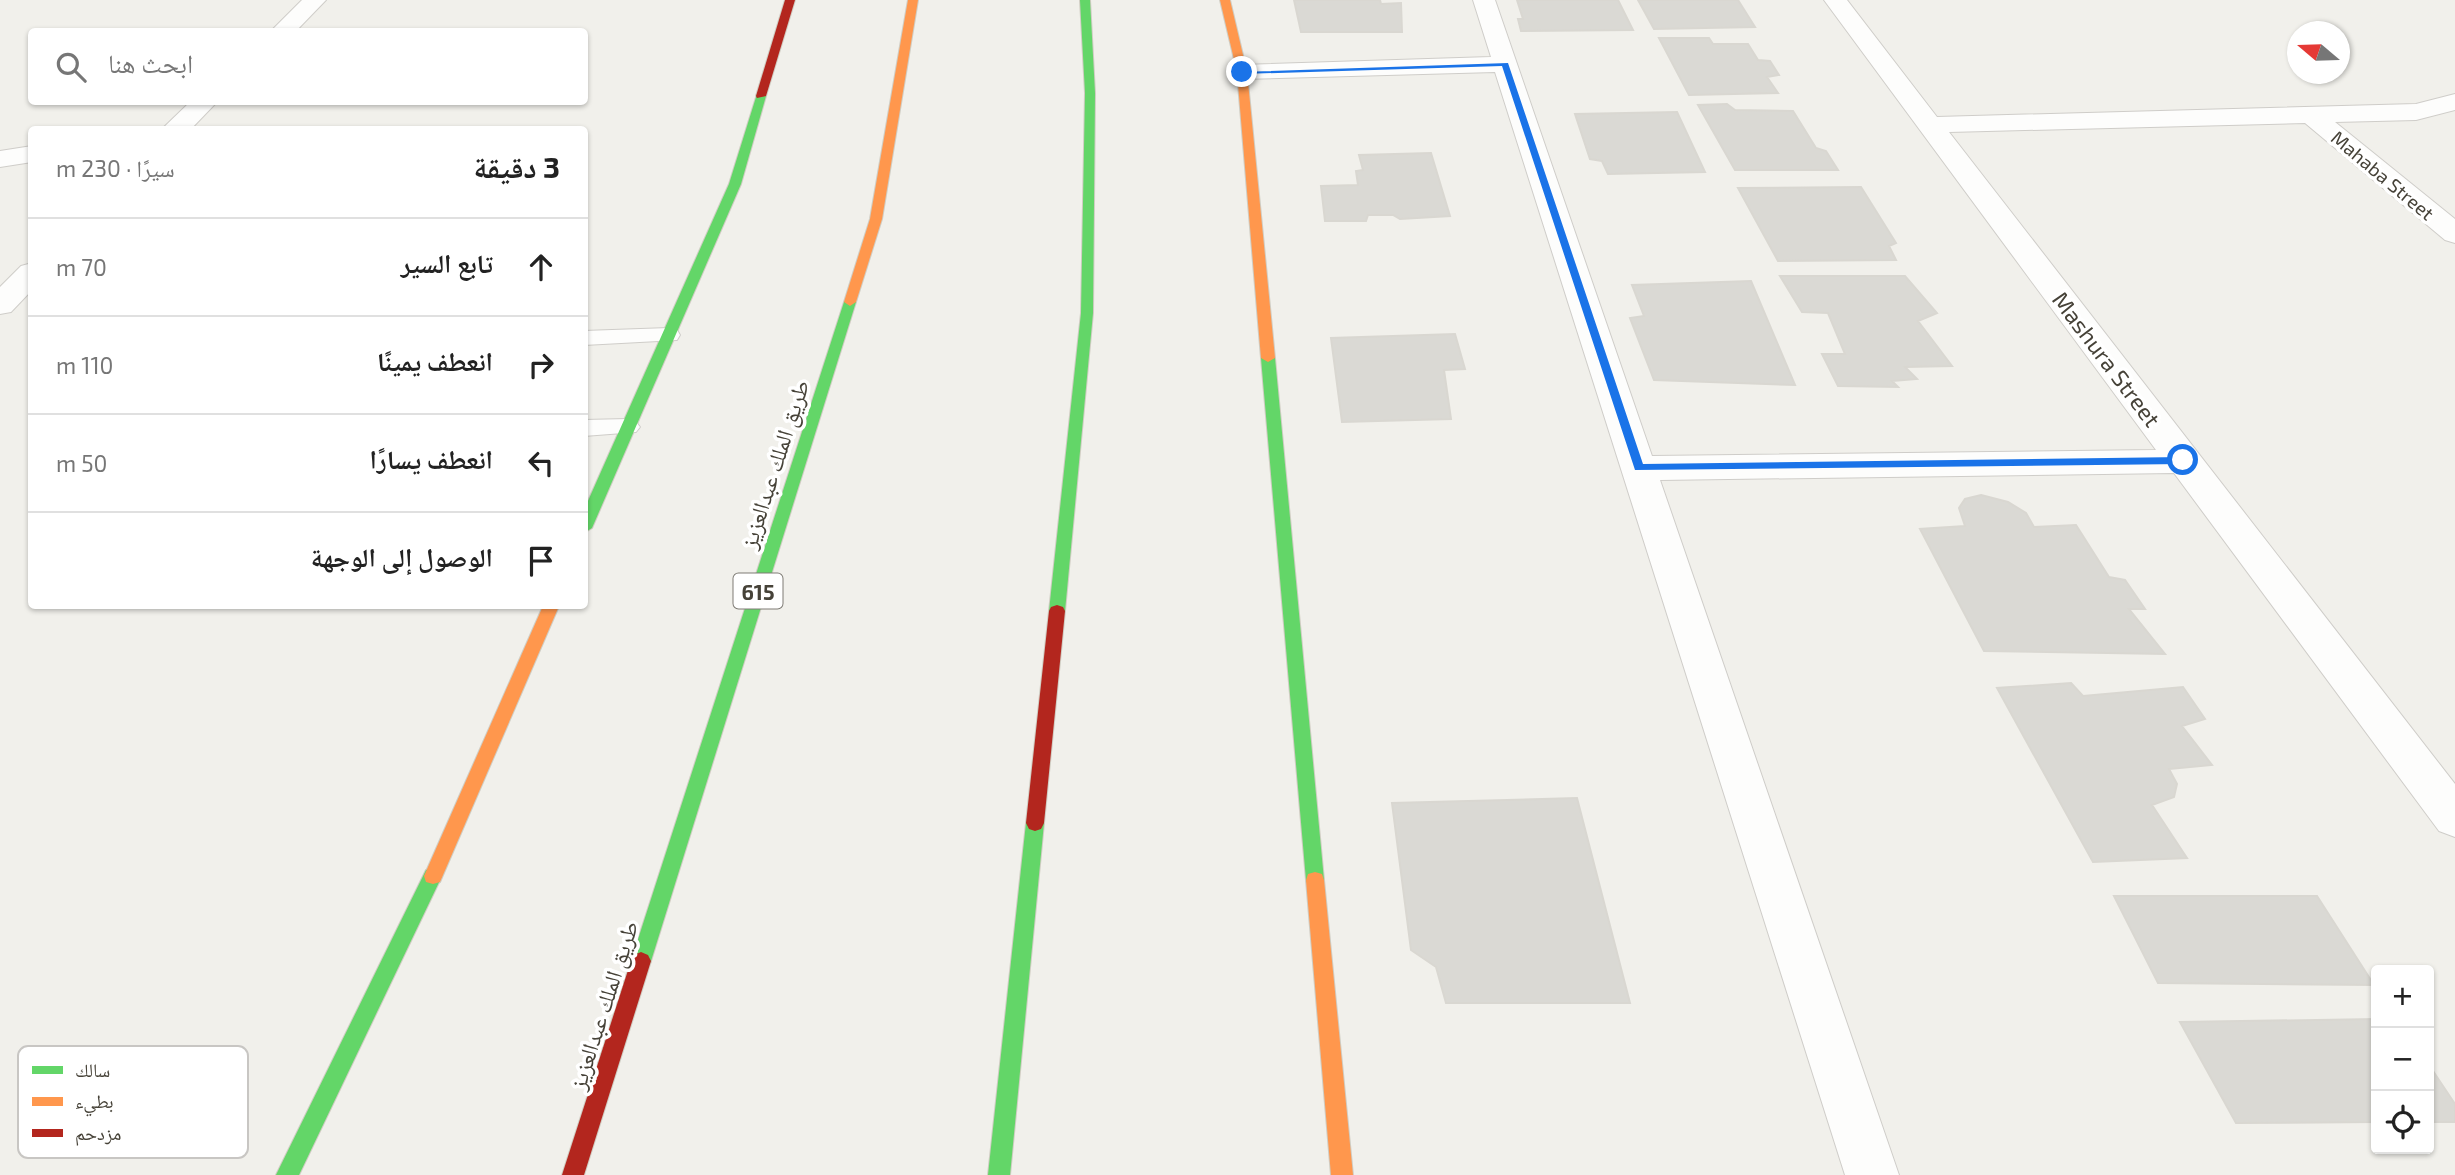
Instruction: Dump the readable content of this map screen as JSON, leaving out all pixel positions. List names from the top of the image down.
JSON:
{
  "streets": {
    "main road": ["طريق الملك عبدالعزيز", "615"],
    "street": ["Mahaba Street", "Mashura Street"]
  },
  "legend": ["سالك", "بطيء", "مزدحم"],
  "north": "left",
  "page": {
    "search": "ابحث هنا",
    "heading": ["3 دقيقة", "سيرًا · 230 m"],
    "list": [
      ["تابع السير", "70 m"],
      ["انعطف يمينًا", "110 m"],
      ["انعطف يسارًا", "50 m"],
      "الوصول إلى الوجهة"
    ],
    "map_buttons": ["+", "−"]
  }
}
